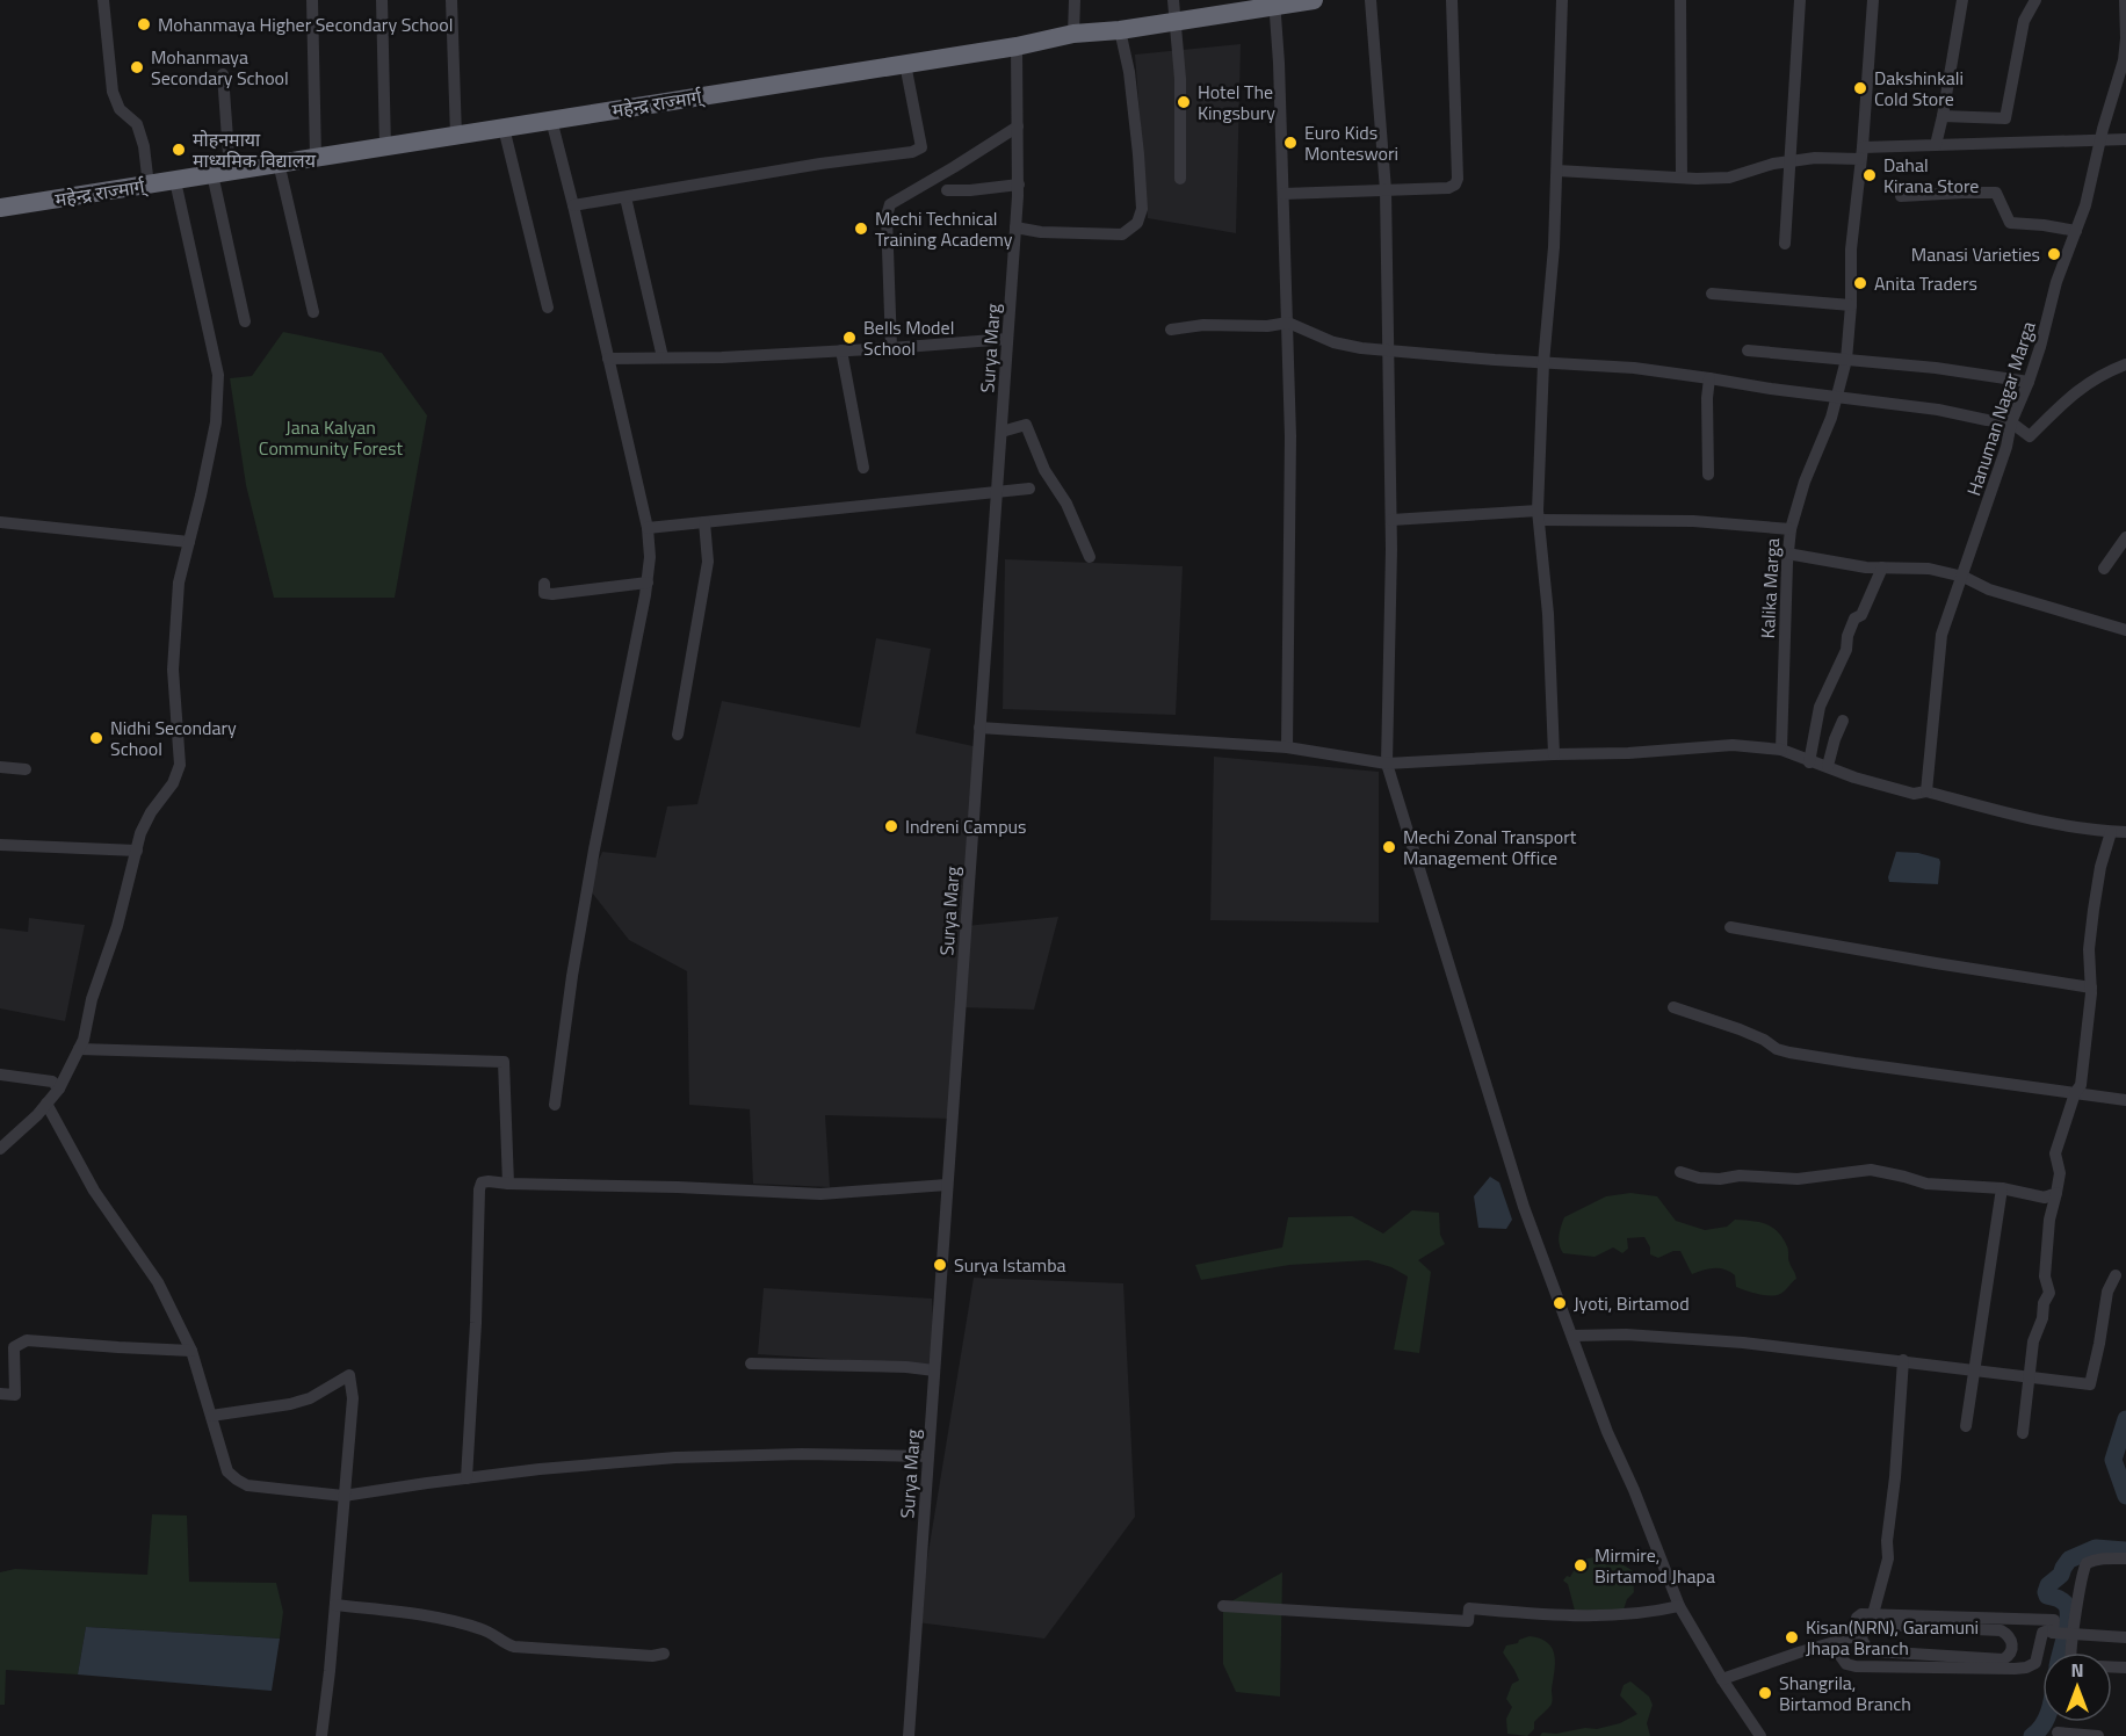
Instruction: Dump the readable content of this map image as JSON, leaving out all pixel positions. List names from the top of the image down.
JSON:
{
  "streets": {
    "highway": ["महेन्द्र राज्मार्ग्"],
    "street": ["Surya Marg", "Hanuman Nagar Marga", "Kalika Marga"]
  },
  "crossings": [
    ["महेन्द्र राज्मार्ग्", "Surya Marg"]
  ],
  "parks": ["Jana Kalyan Community Forest"],
  "places": [
    "Mohanmaya Higher Secondary School",
    "Mohanmaya Secondary School",
    "Dakshinkali Cold Store",
    "Hotel The Kingsbury",
    "Euro Kids Monteswori",
    "मोहनमाया माध्यमिक विद्यालय",
    "Dahal Kirana Store",
    "Mechi Technical Training Academy",
    "Manasi Varieties",
    "Anita Traders",
    "Bells Model School",
    "Nidhi Secondary School",
    "Indreni Campus",
    "Mechi Zonal Transport Management Office",
    "Surya Istamba",
    "Jyoti, Birtamod",
    "Mirmire, Birtamod Jhapa",
    "Kisan(NRN), Garamuni Jhapa Branch",
    "Shangrila, Birtamod Branch"
  ],
  "north": "top"
}
